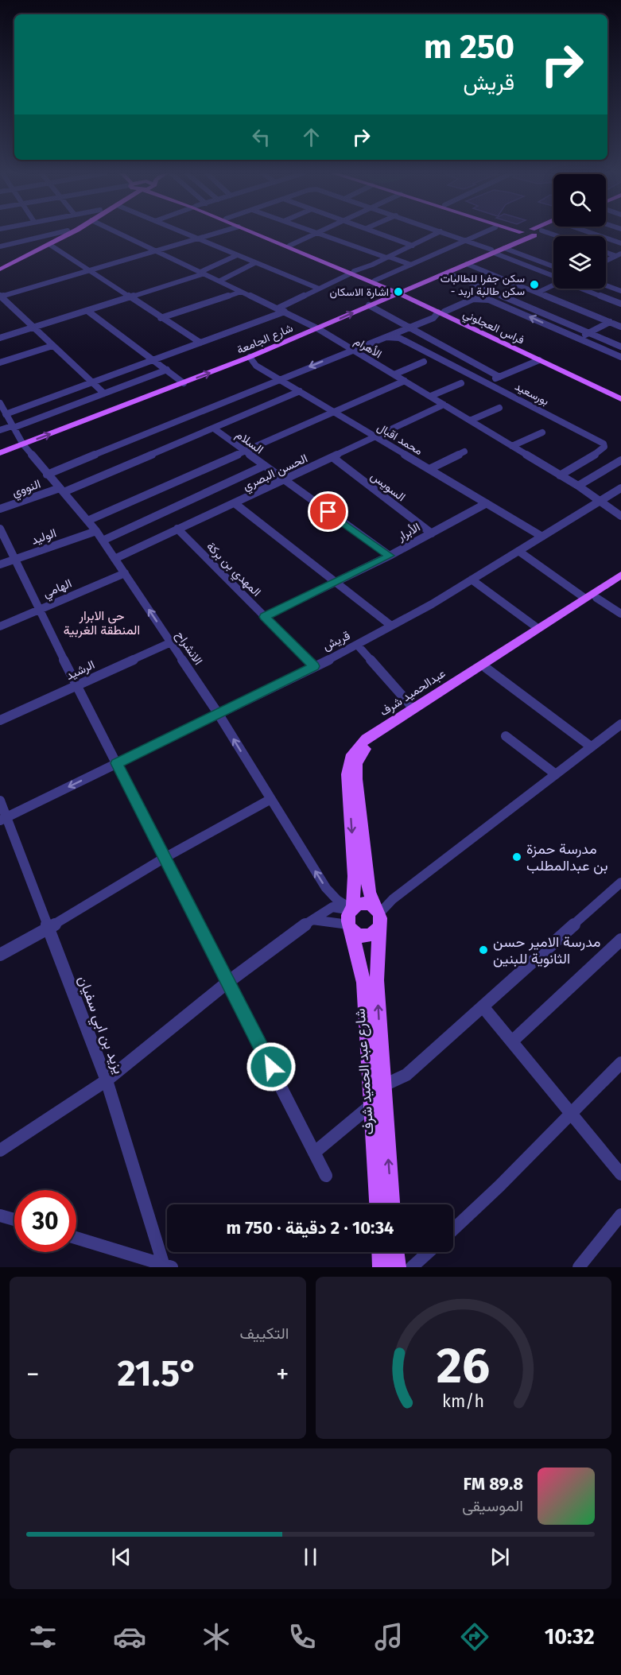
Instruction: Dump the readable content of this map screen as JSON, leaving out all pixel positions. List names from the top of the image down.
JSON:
{
  "streets": {
    "main road": [
      "فراس العجلوني",
      "شارع الجامعة",
      "عبدالحميد شرف",
      "شارع عبد الحميد شرف"
    ],
    "street": [
      "الأهرام",
      "بورسعيد",
      "محمد اقبال",
      "السلام",
      "الحسن البصري",
      "السويس",
      "النووي",
      "الأبرار",
      "الوليد",
      "المهدي بن بركة",
      "الهامي",
      "قريش",
      "الانشراح",
      "الرشيد",
      "يزيد بن ابي سفيان"
    ]
  },
  "crossings": [
    ["فراس العجلوني", "شارع الجامعة"],
    ["شارع الجامعة", "الأهرام"],
    ["شارع الجامعة", "محمد اقبال"],
    ["شارع الجامعة", "الانشراح"],
    ["الأهرام", "بورسعيد"],
    ["الأهرام", "الحسن البصري"],
    ["الأهرام", "قريش"],
    ["محمد اقبال", "الحسن البصري"],
    ["محمد اقبال", "النووي"],
    ["محمد اقبال", "الأبرار"],
    ["محمد اقبال", "قريش"],
    ["السلام", "الحسن البصري"],
    ["السلام", "النووي"],
    ["السلام", "الأبرار"],
    ["الحسن البصري", "السويس"],
    ["الحسن البصري", "المهدي بن بركة"],
    ["الحسن البصري", "الانشراح"],
    ["السويس", "الأبرار"],
    ["النووي", "الانشراح"],
    ["الأبرار", "المهدي بن بركة"],
    ["الوليد", "الانشراح"],
    ["المهدي بن بركة", "قريش"],
    ["الهامي", "الانشراح"],
    ["قريش", "الانشراح"],
    ["قريش", "يزيد بن ابي سفيان"],
    ["الانشراح", "الرشيد"],
    ["الانشراح", "عبدالحميد شرف"],
    ["الانشراح", "شارع عبد الحميد شرف"],
    ["عبدالحميد شرف", "شارع عبد الحميد شرف"]
  ],
  "one_way": ["شارع الجامعة", "الانشراح"],
  "districts": ["حي الابرار المنطقة الغربية"],
  "places": [
    "سكن جفرا للطالبات - سكن طالبة اربد",
    "اشارة الاسكان",
    "مدرسة حمزة بن عبدالمطلب",
    "مدرسة الامير حسن الثانوية للبنين"
  ],
  "page": {
    "turn": ["250 m", "قريش"],
    "limit": "30",
    "trip": "10:34 · 2 دقيقة · 750 m",
    "tile": "التكييف",
    "heat": ["−", "21.5°", "+"],
    "song": ["89.8 FM", "الموسيقى"],
    "tabs": "10:32",
    "gauge": ["26", "km/h"]
  }
}
